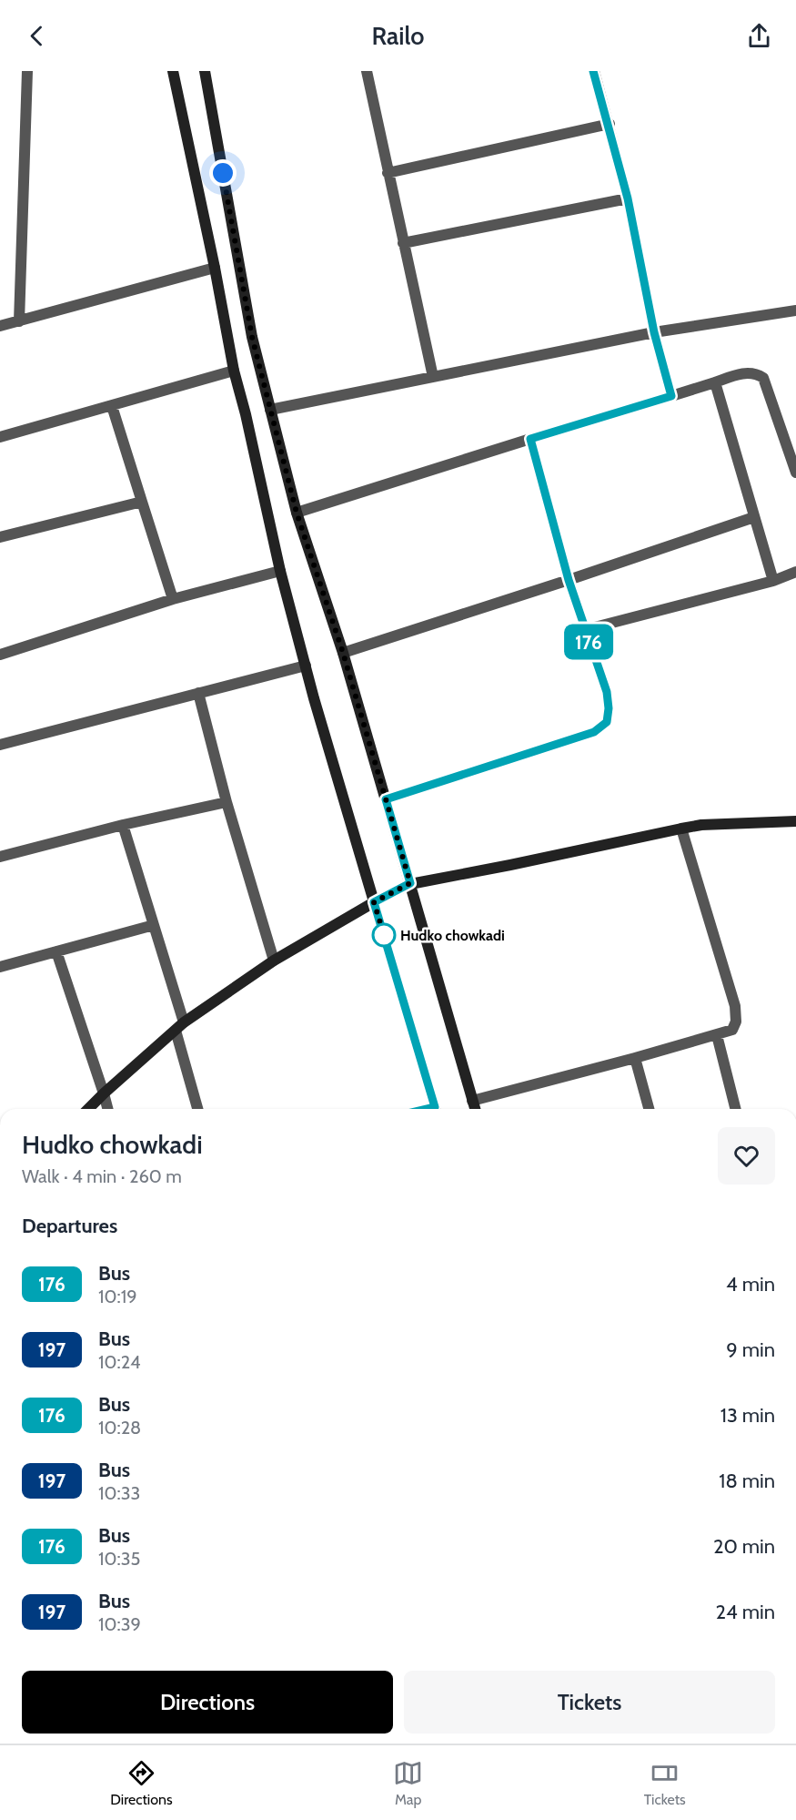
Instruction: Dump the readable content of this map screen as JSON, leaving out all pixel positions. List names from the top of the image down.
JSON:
{
  "places": ["Hudko chowkadi"],
  "lines": ["bus line 176"],
  "page": {
    "header": "Railo",
    "on_map": "176",
    "heading": [
      ["Hudko chowkadi", "Walk · 4 min · 260 m"],
      "Departures"
    ],
    "list": [
      {
        "mark": "176",
        "name": "Bus",
        "note": "10:19",
        "value": "4 min"
      },
      {
        "mark": "197",
        "name": "Bus",
        "note": "10:24",
        "value": "9 min"
      },
      {
        "mark": "176",
        "name": "Bus",
        "note": "10:28",
        "value": "13 min"
      },
      {
        "mark": "197",
        "name": "Bus",
        "note": "10:33",
        "value": "18 min"
      },
      {
        "mark": "176",
        "name": "Bus",
        "note": "10:35",
        "value": "20 min"
      },
      {
        "mark": "197",
        "name": "Bus",
        "note": "10:39",
        "value": "24 min"
      }
    ],
    "buttons": ["Directions", "Tickets"],
    "tabs": ["Directions", "Map", "Tickets"]
  }
}
